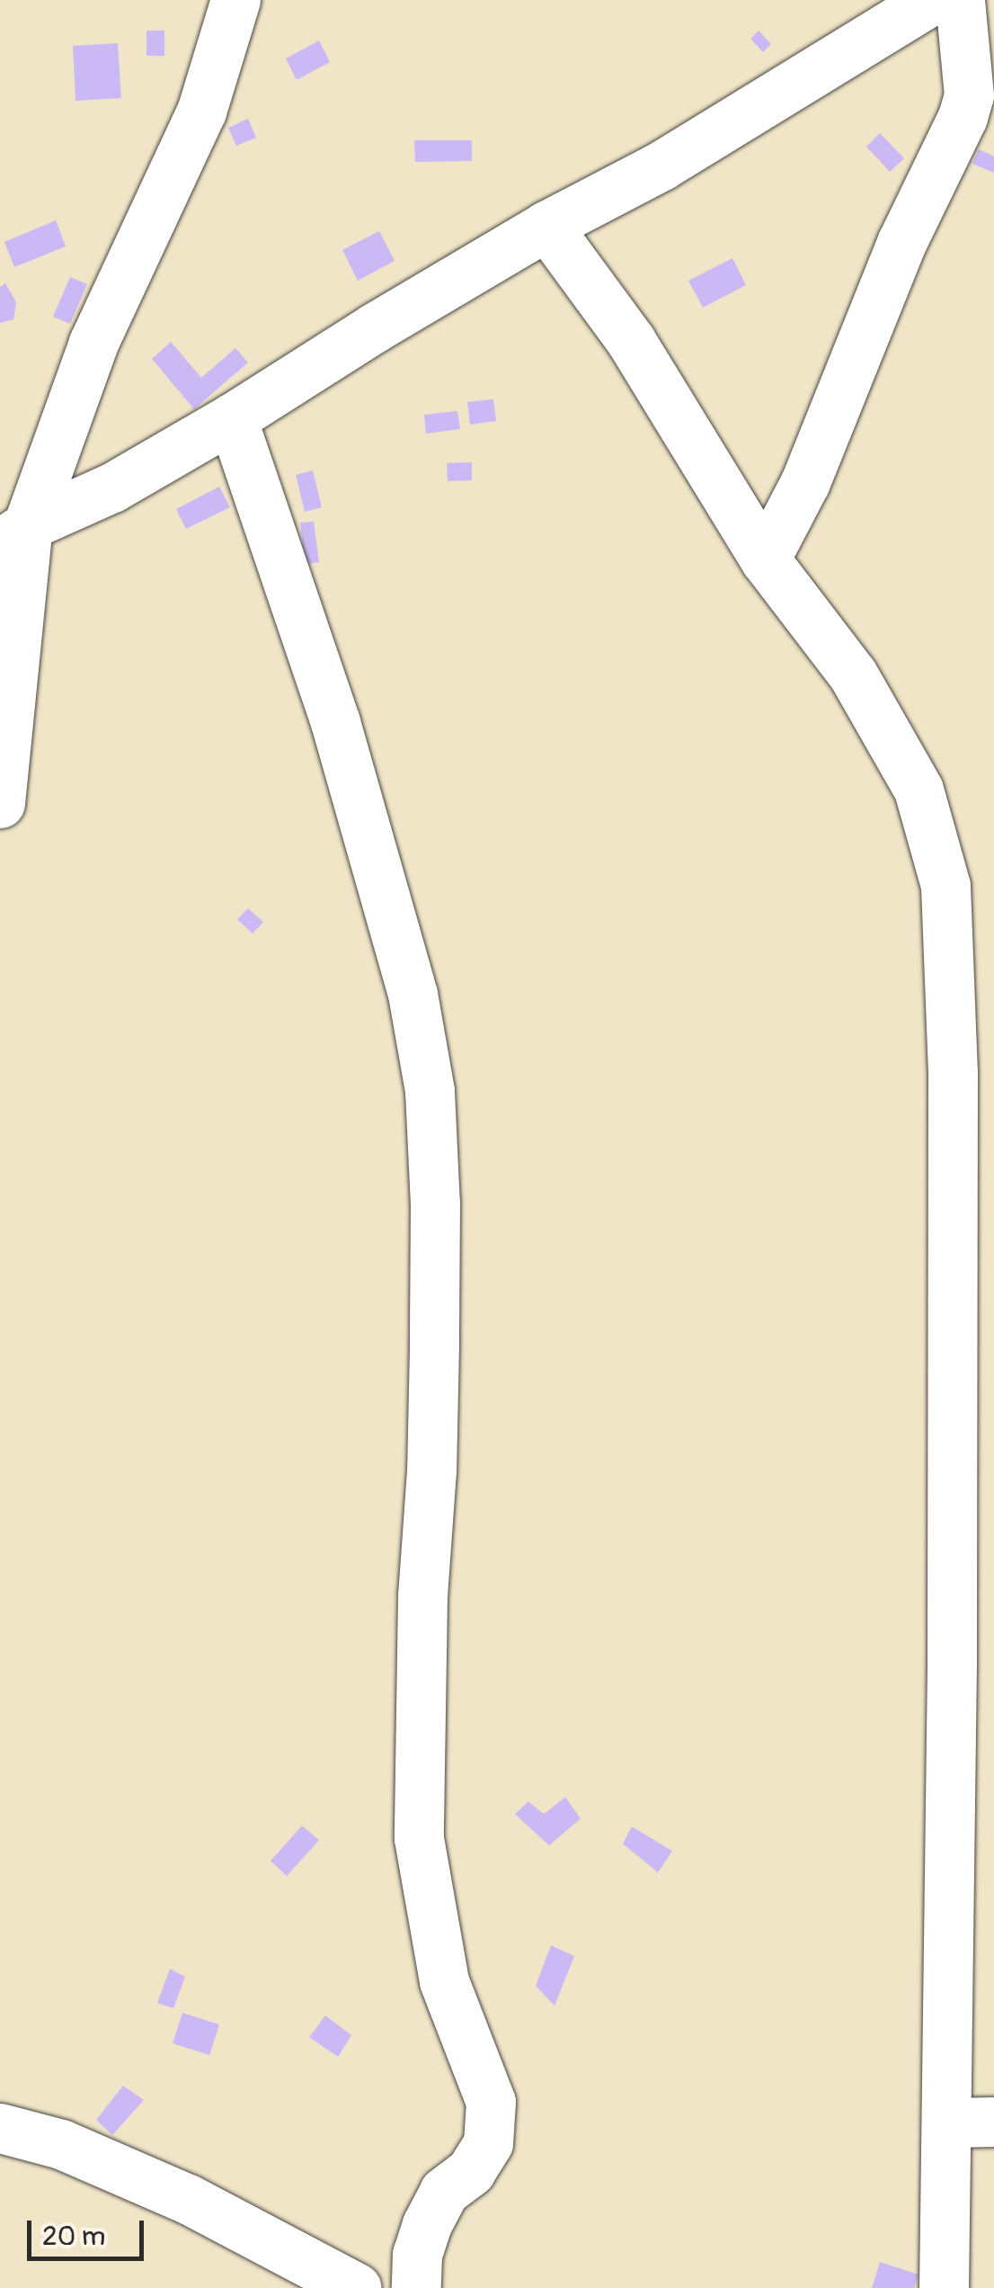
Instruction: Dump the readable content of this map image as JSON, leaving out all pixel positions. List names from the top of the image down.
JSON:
{
  "scale_bar": "20 m"
}
